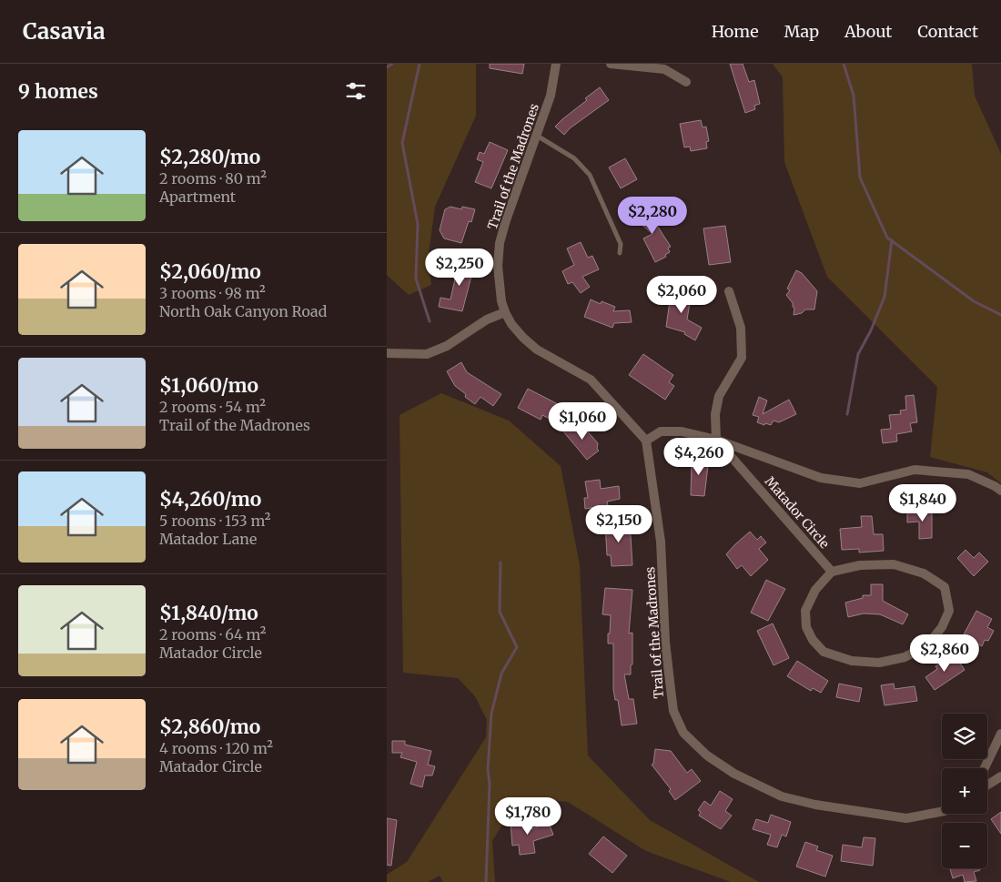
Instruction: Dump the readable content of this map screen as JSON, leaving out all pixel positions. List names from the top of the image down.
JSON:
{
  "streets": {
    "street": ["Trail of the Madrones", "Matador Circle"]
  },
  "page": {
    "header": "Casavia",
    "nav": [
      "Home",
      "Map",
      "About",
      "Contact"
    ],
    "heading": "9 homes",
    "list": [
      {
        "name": "$2,280/mo",
        "note": "2 rooms · 80 m² · Apartment"
      },
      {
        "name": "$2,060/mo",
        "note": "3 rooms · 98 m² · North Oak Canyon Road"
      },
      {
        "name": "$1,060/mo",
        "note": "2 rooms · 54 m² · Trail of the Madrones"
      },
      {
        "name": "$4,260/mo",
        "note": "5 rooms · 153 m² · Matador Lane"
      },
      {
        "name": "$1,840/mo",
        "note": "2 rooms · 64 m² · Matador Circle"
      },
      {
        "name": "$2,860/mo",
        "note": "4 rooms · 120 m² · Matador Circle"
      }
    ],
    "price": [
      "$2,280",
      "$2,250",
      "$2,060",
      "$1,060",
      "$4,260",
      "$1,840",
      "$2,150",
      "$2,860",
      "$1,780"
    ],
    "map_buttons": ["+", "−"]
  }
}
